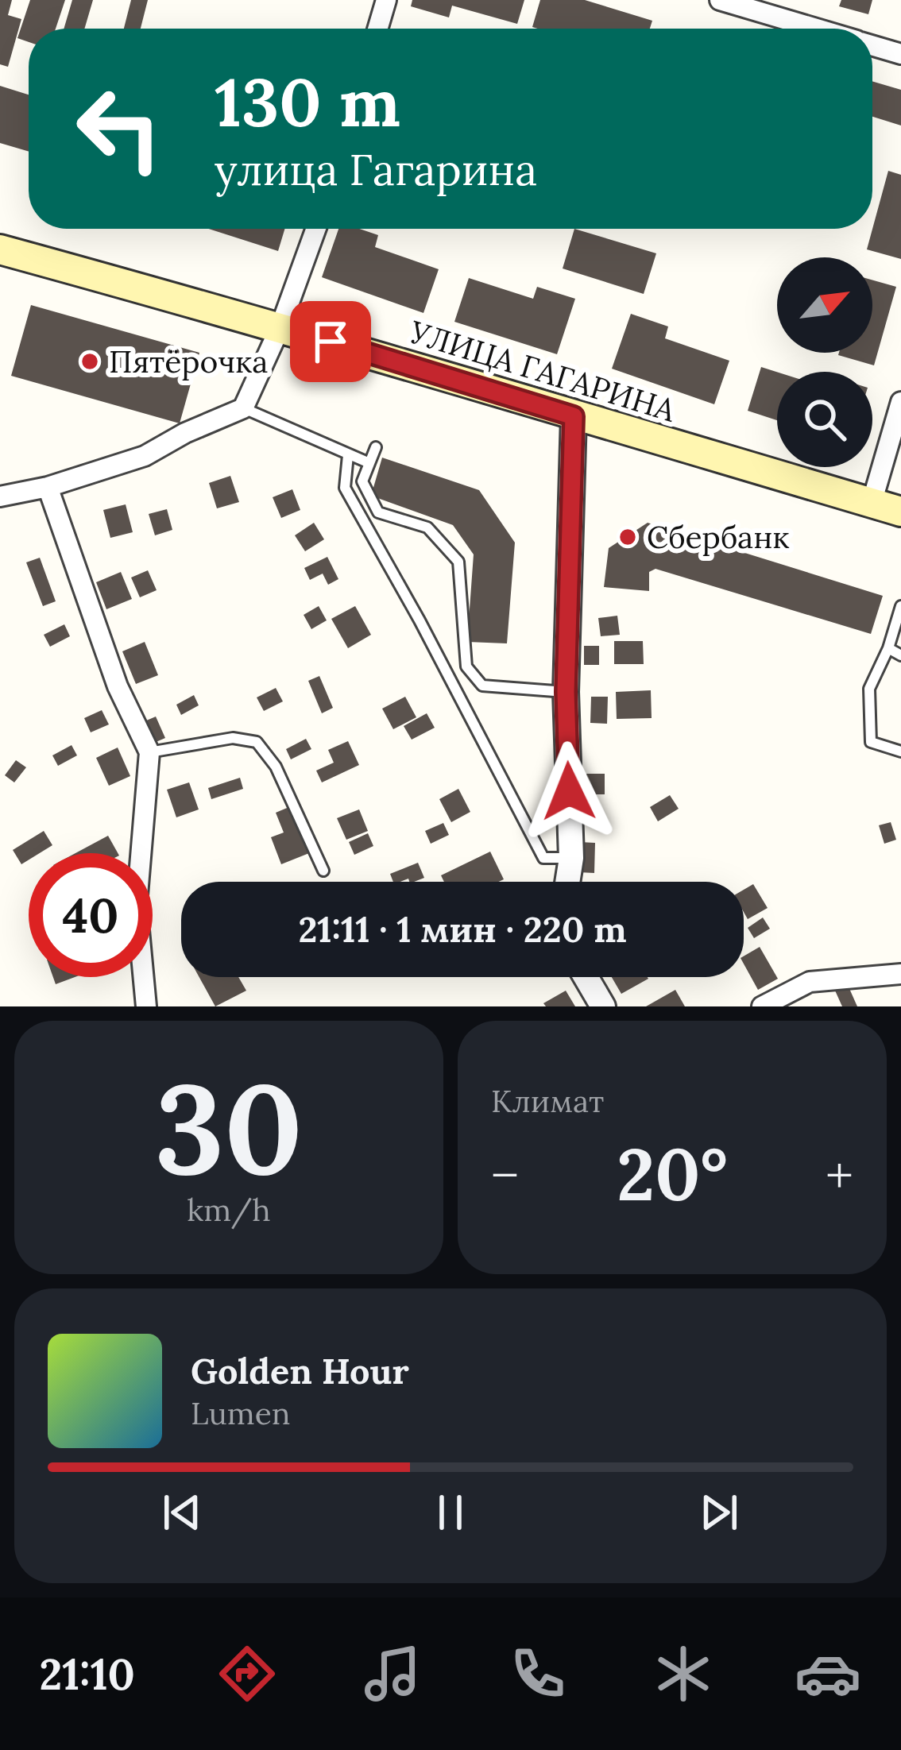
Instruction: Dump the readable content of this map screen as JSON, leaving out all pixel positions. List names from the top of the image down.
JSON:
{
  "streets": {
    "main road": ["УЛИЦА ГАГАРИНА"]
  },
  "places": ["Пятёрочка", "Сбербанк"],
  "north": "top right",
  "page": {
    "turn": ["130 m", "улица Гагарина"],
    "limit": "40",
    "trip": "21:11 · 1 мин · 220 m",
    "tile": [
      ["30", "km/h"],
      "Климат"
    ],
    "heat": ["−", "20°", "+"],
    "song": ["Golden Hour", "Lumen"],
    "tabs": "21:10"
  }
}
